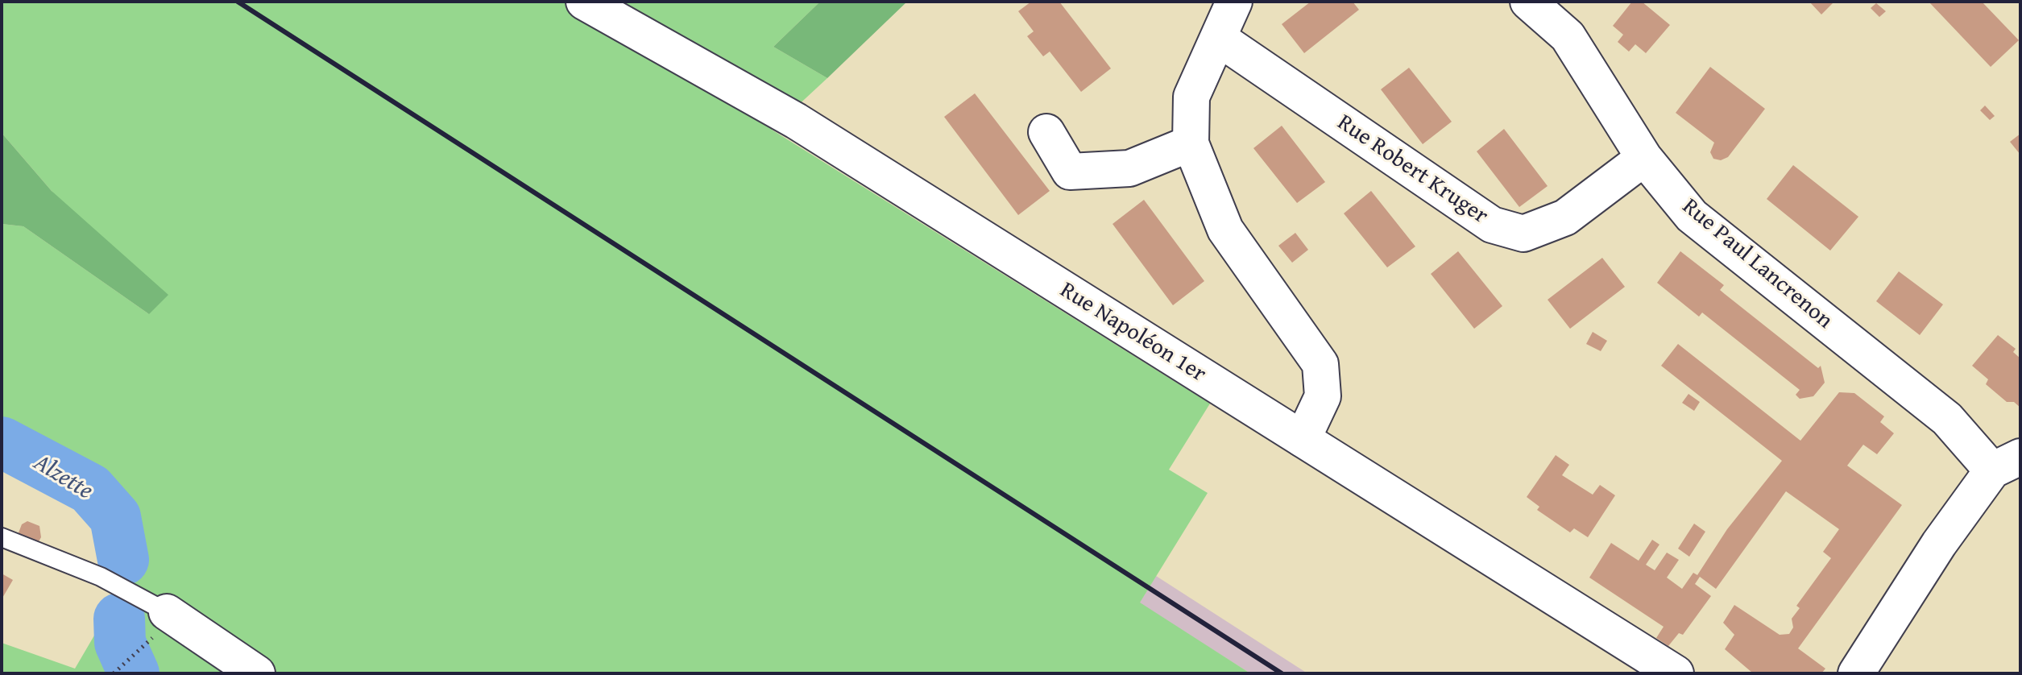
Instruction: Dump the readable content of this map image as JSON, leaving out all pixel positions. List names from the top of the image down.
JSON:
{
  "streets": {
    "street": ["Rue Robert Kruger", "Rue Paul Lancrenon", "Rue Napoléon 1er"]
  },
  "crossings": [
    ["Rue Robert Kruger", "Rue Paul Lancrenon"]
  ],
  "water": ["Alzette"]
}
